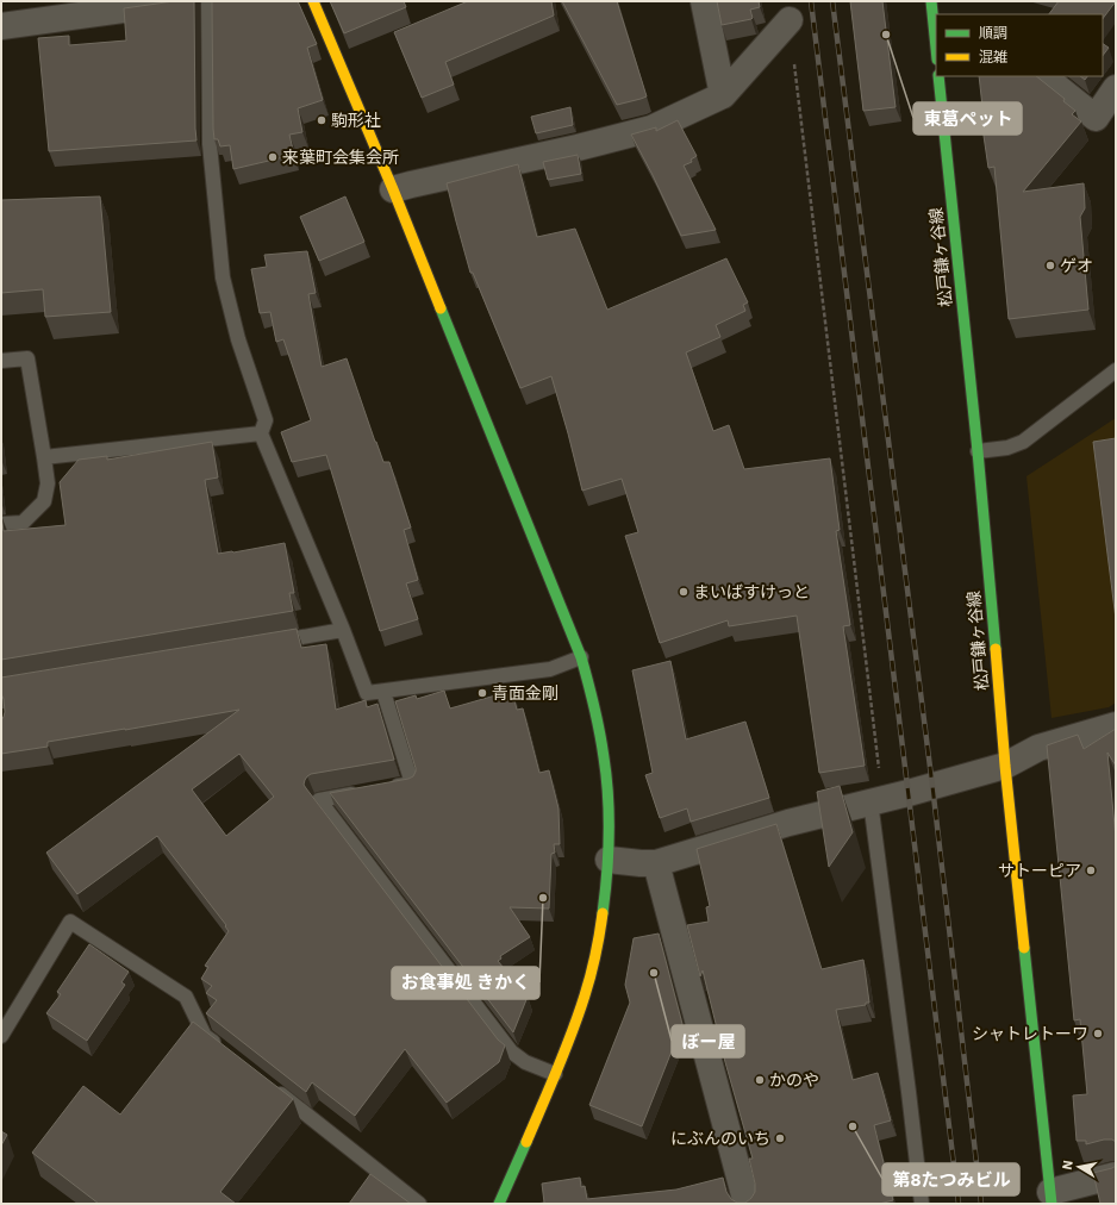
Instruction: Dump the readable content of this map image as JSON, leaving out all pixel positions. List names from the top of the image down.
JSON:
{
  "streets": {
    "street": ["松戸鎌ヶ谷線"]
  },
  "places": [
    "東葛ペット",
    "駒形社",
    "来葉町会集会所",
    "ゲオ",
    "まいばすけっと",
    "青面金剛",
    "サトーピア",
    "お食事処 きかく",
    "ぼー屋",
    "シャトレトーワ",
    "かのや",
    "第8たつみビル",
    "にぶんのいち"
  ],
  "legend": ["順調", "混雑"],
  "north": "left"
}
